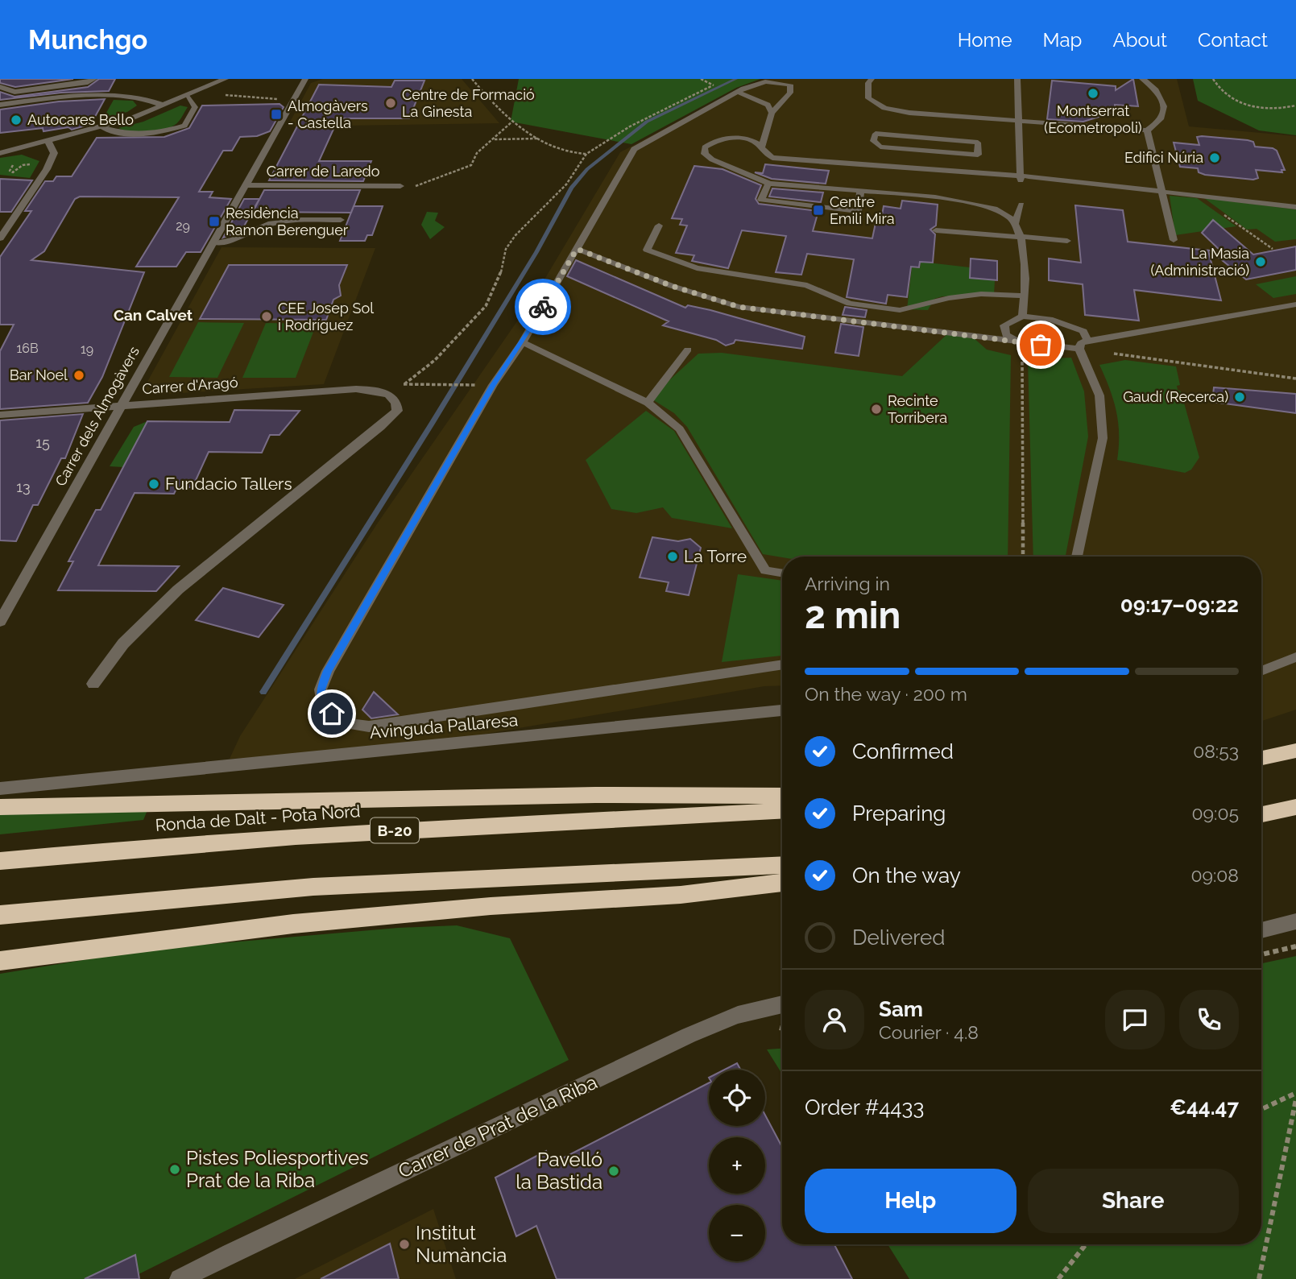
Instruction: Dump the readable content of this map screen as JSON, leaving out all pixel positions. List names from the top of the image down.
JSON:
{
  "streets": {
    "highway": ["Ronda de Dalt - Pota Nord", "B-20"],
    "street": [
      "Carrer de Laredo",
      "Carrer d'Aragó",
      "Carrer dels Almogàvers",
      "Avinguda Pallaresa",
      "Carrer de Prat de la Riba"
    ]
  },
  "crossings": [
    ["Carrer de Laredo", "Carrer dels Almogàvers"],
    ["Carrer d'Aragó", "Carrer dels Almogàvers"]
  ],
  "districts": ["Can Calvet"],
  "places": {
    "other": [
      "Montserrat (Ecometropoli)",
      "Centre de Formació La Ginesta",
      "Autocares Bello",
      "Edifici Núria",
      "La Masia (Administració)",
      "CEE Josep Sol i Rodríguez",
      "Bar Noel",
      "Gaudí (Recerca)",
      "Recinte Torribera",
      "Fundacio Tallers",
      "La Torre",
      "Pistes Poliesportives Prat de la Riba",
      "Pavelló la Bastida",
      "Institut Numància"
    ],
    "transit": ["Almogàvers - Castella", "Centre Emili Mira", "Residència Ramon Berenguer"]
  },
  "house_numbers": [
    "29",
    "16B",
    "19",
    "15",
    "13"
  ],
  "page": {
    "header": "Munchgo",
    "nav": [
      "Home",
      "Map",
      "About",
      "Contact"
    ],
    "heading": ["2 min", "Arriving in", "09:17–09:22"],
    "panel": [
      "Sam",
      "Courier · 4.8",
      "Order #4433",
      "€44.47"
    ],
    "bar": "On the way · 200 m",
    "list": [
      ["Confirmed", "08:53"],
      ["Preparing", "09:05"],
      ["On the way", "09:08"],
      "Delivered"
    ],
    "map_buttons": ["+", "−"],
    "buttons": ["Help", "Share"]
  }
}
